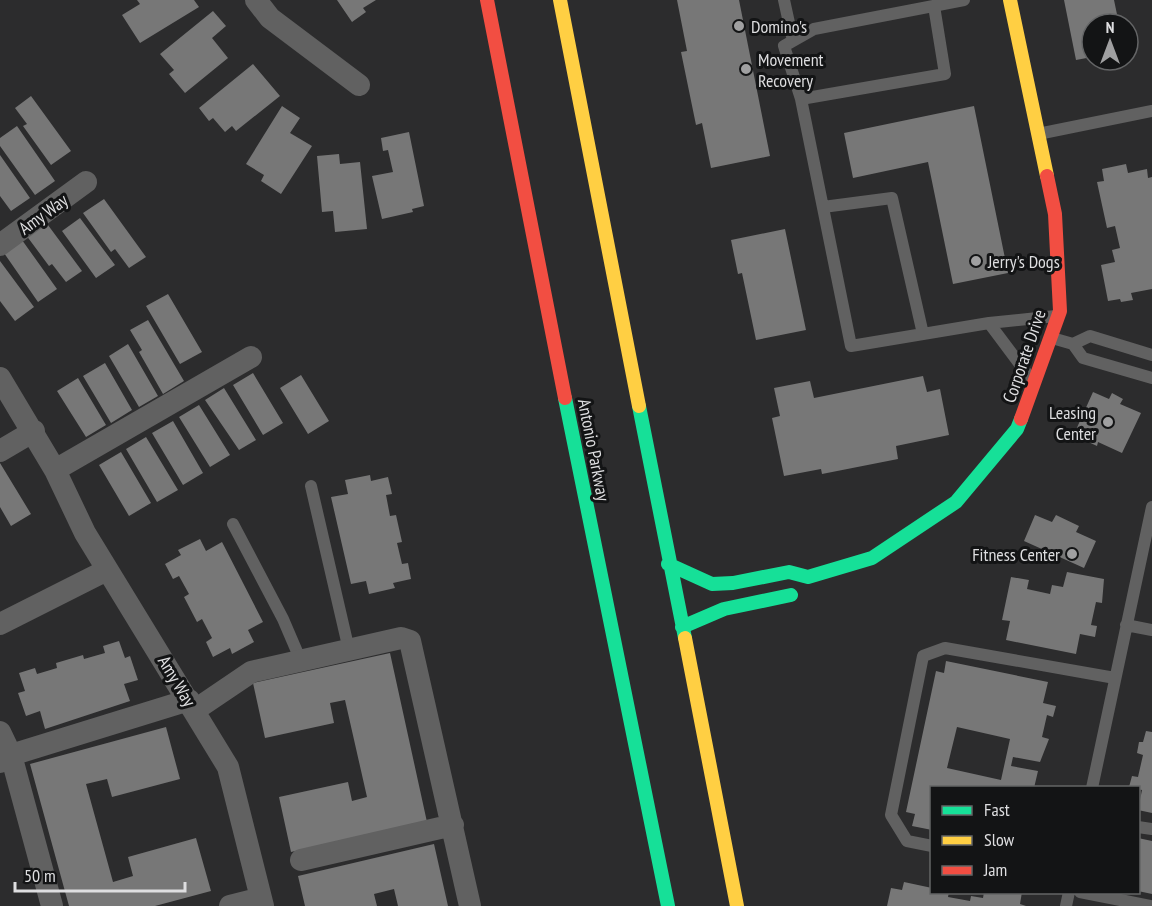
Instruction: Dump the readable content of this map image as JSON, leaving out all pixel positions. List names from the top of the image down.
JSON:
{
  "streets": {
    "main road": ["Corporate Drive", "Antonio Parkway"],
    "street": ["Amy Way"]
  },
  "places": [
    "Domino's",
    "Movement Recovery",
    "Jerry's Dogs",
    "Leasing Center",
    "Fitness Center"
  ],
  "legend": ["Fast", "Slow", "Jam"],
  "scale_bar": "50 m",
  "north": "top"
}
